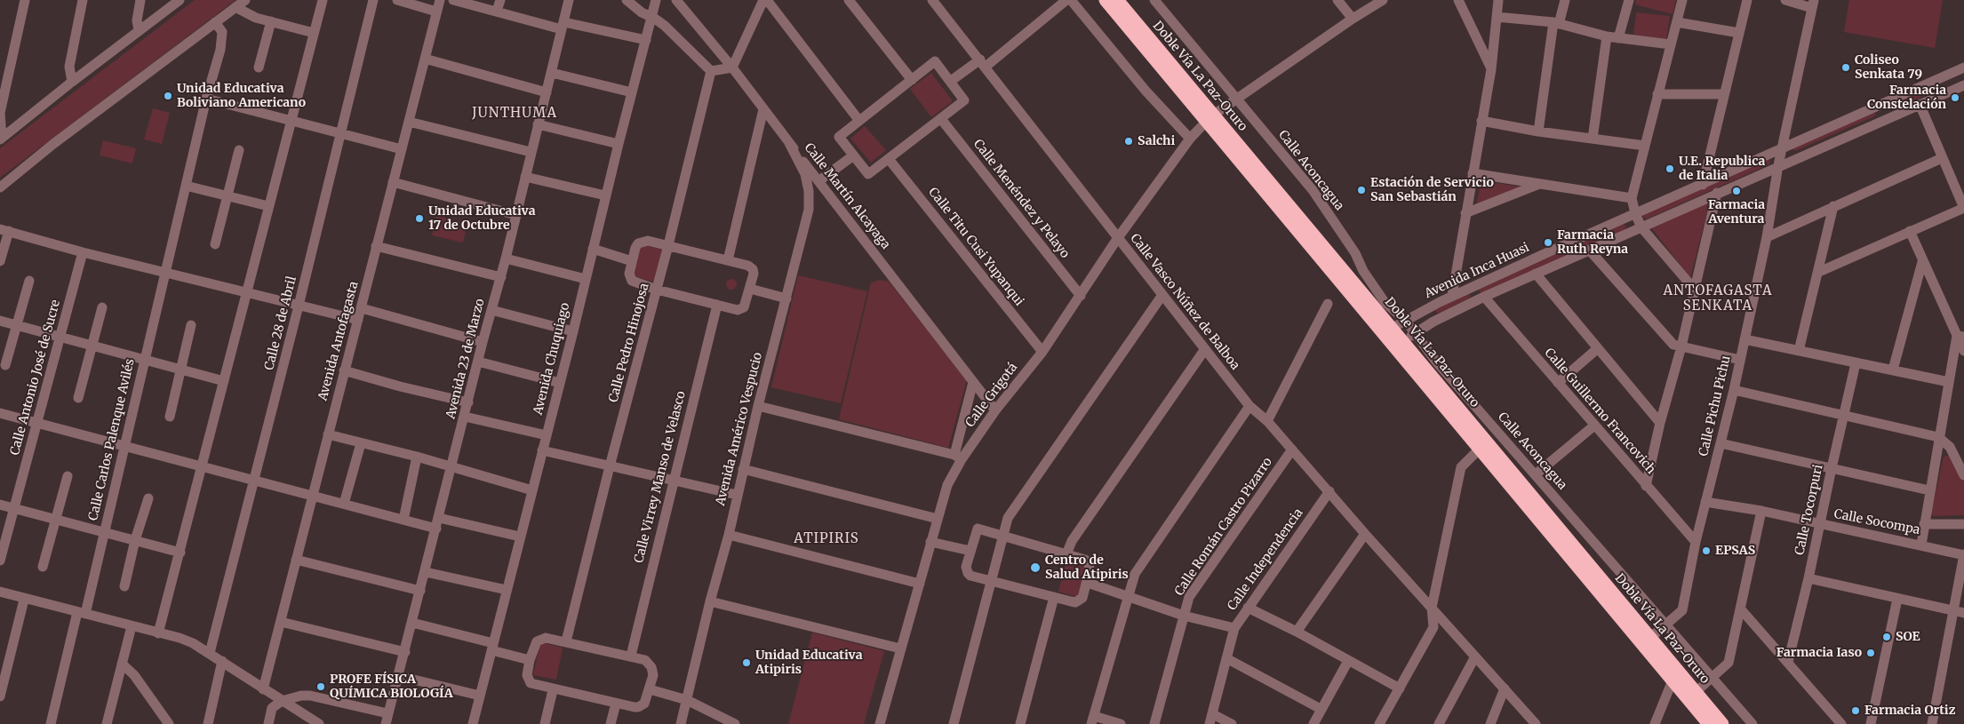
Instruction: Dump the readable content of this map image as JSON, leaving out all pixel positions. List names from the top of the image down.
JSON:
{
  "streets": {
    "highway": ["Doble Vía La Paz-Oruro"],
    "street": [
      "Calle Aconcagua",
      "Calle Martín Alcayaga",
      "Calle Menéndez y Pelayo",
      "Calle Titu Cusi Yupanqui",
      "Avenida Inca Huasi",
      "Calle Vasco Núñez de Balboa",
      "Calle 28 de Abril",
      "Avenida Antofagasta",
      "Calle Pedro Hinojosa",
      "Avenida 23 de Marzo",
      "Avenida Chuquiago",
      "Calle Antonio José de Sucre",
      "Calle Grigotá",
      "Calle Pichu Pichu",
      "Calle Guillermo Francovich",
      "Avenida Américo Vespucio",
      "Calle Carlos Palenque Avilés",
      "Calle Virrey Manso de Velasco",
      "Calle Tocorpuri",
      "Calle Socompa",
      "Calle Román Castro Pizarro",
      "Calle Independencia"
    ]
  },
  "crossings": [
    ["Doble Vía La Paz-Oruro", "Avenida Inca Huasi"],
    ["Doble Vía La Paz-Oruro", "Calle Grigotá"],
    ["Doble Vía La Paz-Oruro", "Calle Pichu Pichu"],
    ["Calle Aconcagua", "Avenida Inca Huasi"],
    ["Calle Aconcagua", "Calle Grigotá"],
    ["Calle Aconcagua", "Calle Pichu Pichu"],
    ["Calle Martín Alcayaga", "Calle Grigotá"],
    ["Calle Martín Alcayaga", "Avenida Américo Vespucio"],
    ["Calle Menéndez y Pelayo", "Calle Grigotá"],
    ["Calle Titu Cusi Yupanqui", "Calle Grigotá"],
    ["Avenida Inca Huasi", "Calle Pichu Pichu"],
    ["Avenida Inca Huasi", "Calle Guillermo Francovich"],
    ["Calle Vasco Núñez de Balboa", "Calle Grigotá"],
    ["Calle Vasco Núñez de Balboa", "Calle Román Castro Pizarro"],
    ["Calle Vasco Núñez de Balboa", "Calle Independencia"],
    ["Calle Pichu Pichu", "Calle Guillermo Francovich"],
    ["Calle Pichu Pichu", "Calle Socompa"],
    ["Calle Tocorpuri", "Calle Socompa"]
  ],
  "districts": ["JUNTHUMA", "ANTOFAGASTA SENKATA", "ATIPIRIS"],
  "places": [
    "Coliseo Senkata 79",
    "Unidad Educativa Boliviano Americano",
    "Farmacia Constelación",
    "Salchi",
    "U.E. Republica de Italia",
    "Estación de Servicio San Sebastián",
    "Farmacia Aventura",
    "Unidad Educativa 17 de Octubre",
    "Farmacia Ruth Reyna",
    "EPSAS",
    "Centro de Salud Atipiris",
    "SOE",
    "Farmacia Iaso",
    "Unidad Educativa Atipiris",
    "PROFE FÍSICA QUÍMICA BIOLOGÍA",
    "Farmacia Ortiz"
  ]
}
